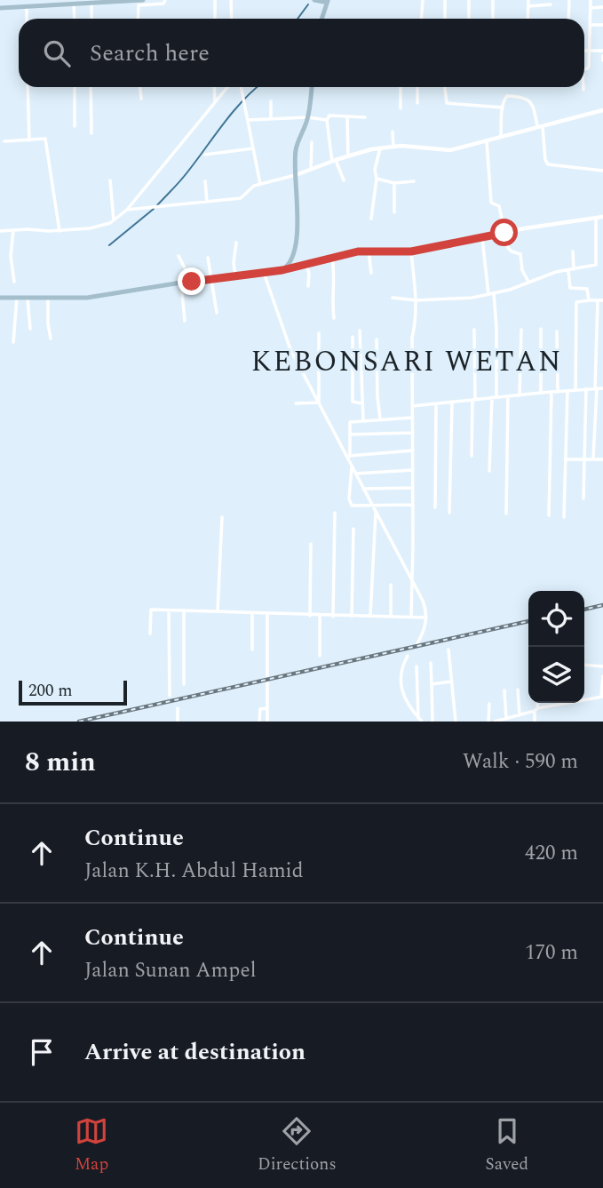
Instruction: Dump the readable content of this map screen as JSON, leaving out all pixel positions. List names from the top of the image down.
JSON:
{
  "districts": ["KEBONSARI WETAN"],
  "scale_bar": "200 m",
  "page": {
    "search": "Search here",
    "scale": "200 m",
    "heading": ["8 min", "Walk · 590 m"],
    "list": [
      ["Continue", "Jalan K.H. Abdul Hamid", "420 m"],
      ["Continue", "Jalan Sunan Ampel", "170 m"],
      "Arrive at destination"
    ],
    "nav": ["Map", "Directions", "Saved"]
  }
}
